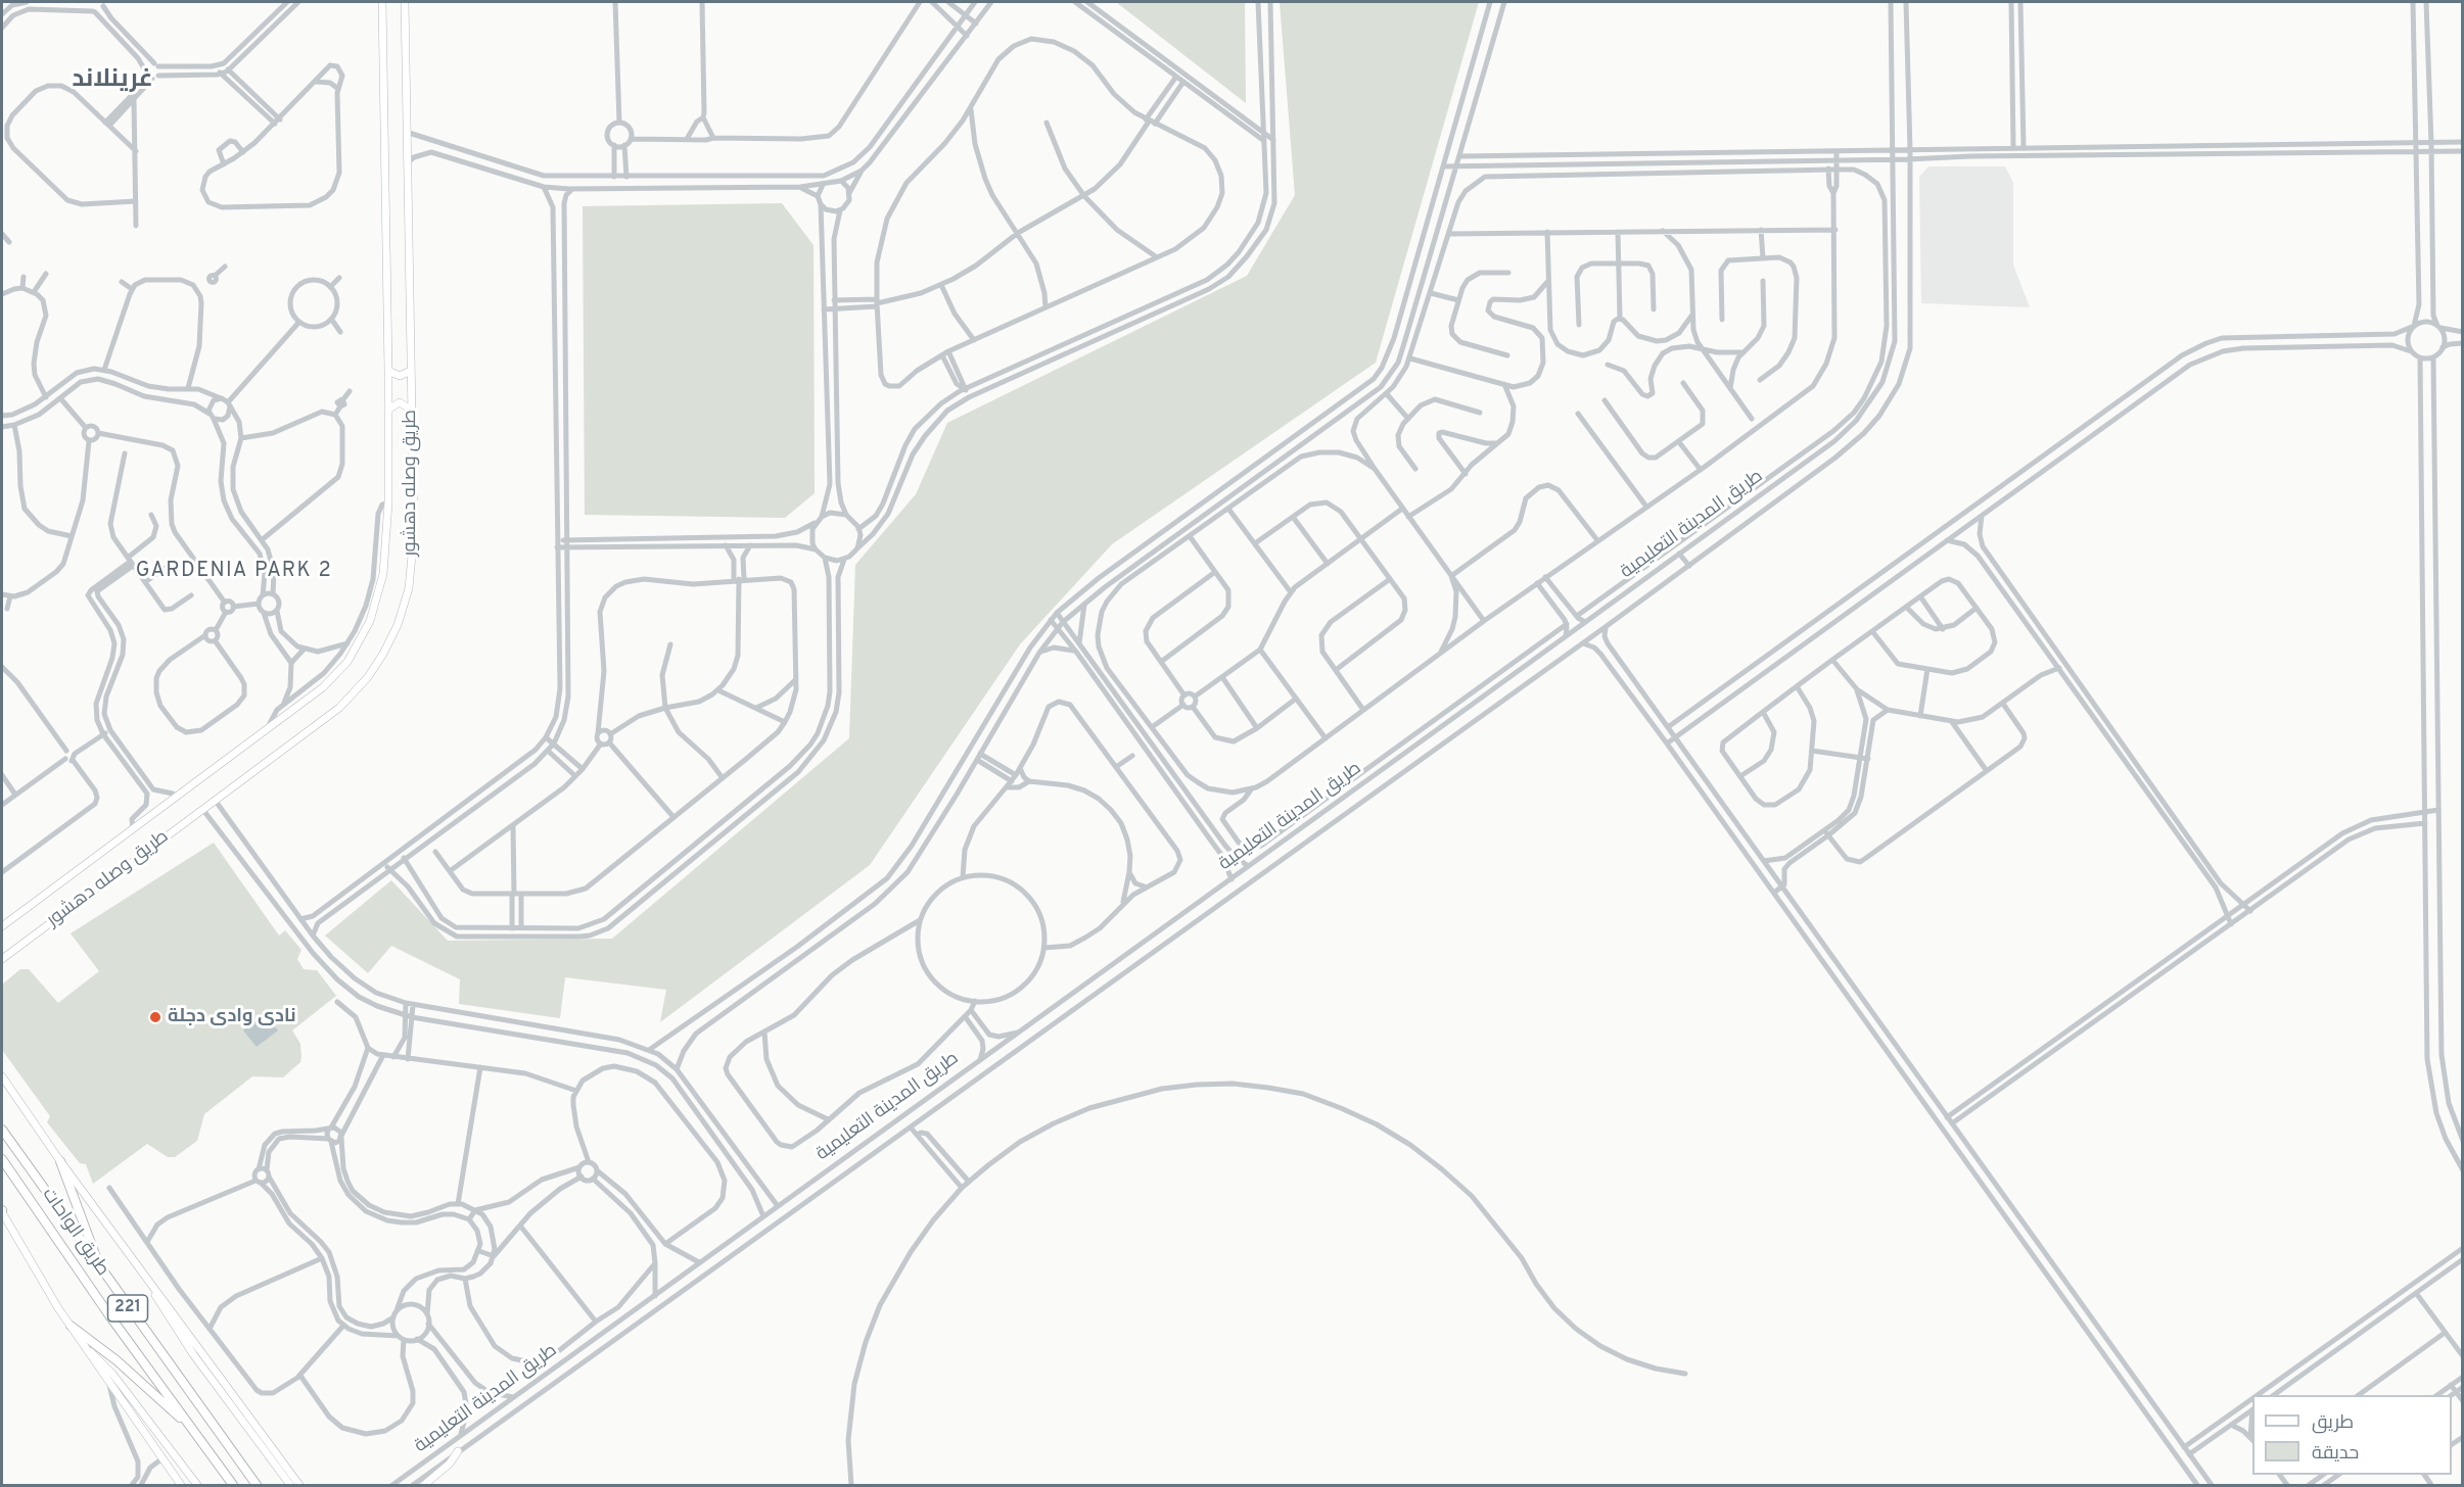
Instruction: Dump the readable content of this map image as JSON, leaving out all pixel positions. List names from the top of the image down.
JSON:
{
  "streets": {
    "highway": ["طريق الواحات", "221"],
    "main road": ["طريق وصله دهشور"],
    "street": ["طريق المدينة التعليمية"]
  },
  "districts": ["غرينلاند", "GARDENIA PARK 2"],
  "places": ["نادى وادى دجلة"],
  "legend": ["طريق", "حديقة"]
}
